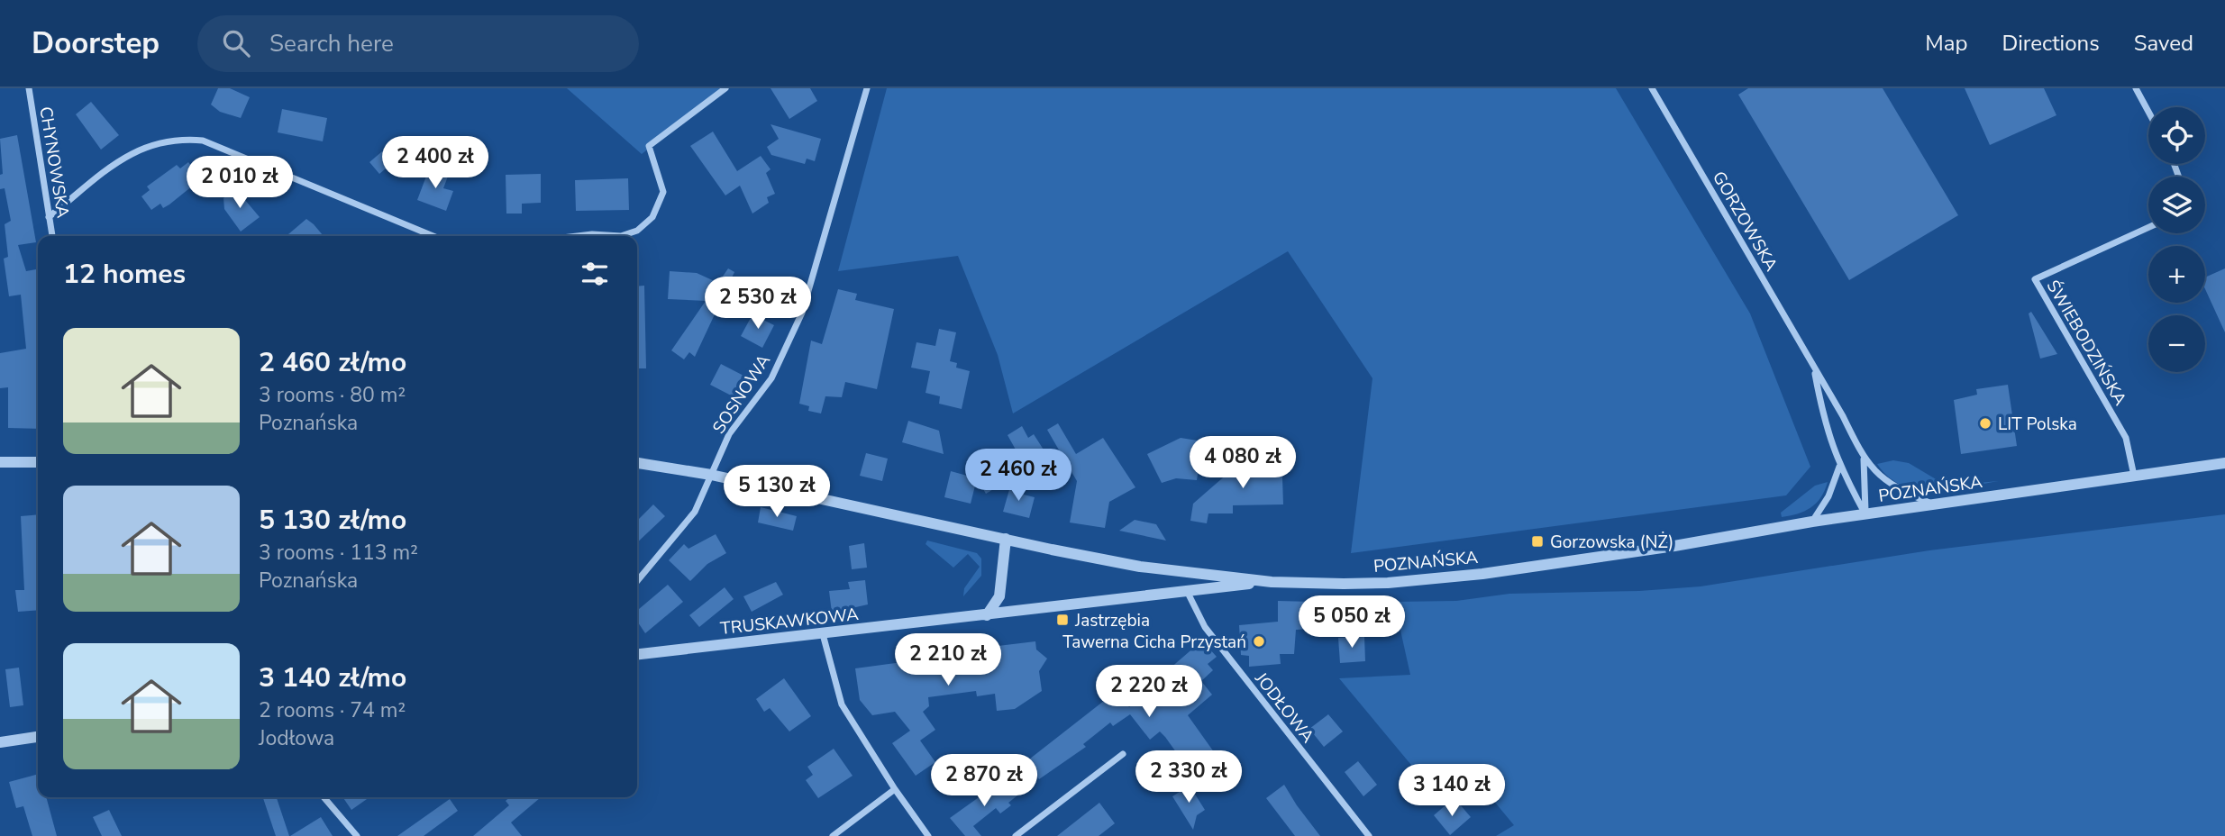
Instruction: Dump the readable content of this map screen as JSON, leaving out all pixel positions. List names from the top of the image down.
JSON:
{
  "streets": {
    "street": [
      "CHYNOWSKA",
      "GORZOWSKA",
      "ŚWIEBODZIŃSKA",
      "SOSNOWA",
      "POZNAŃSKA",
      "TRUSKAWKOWA",
      "JODŁOWA"
    ]
  },
  "crossings": [
    ["GORZOWSKA", "POZNAŃSKA"],
    ["ŚWIEBODZIŃSKA", "POZNAŃSKA"],
    ["SOSNOWA", "POZNAŃSKA"],
    ["POZNAŃSKA", "TRUSKAWKOWA"],
    ["TRUSKAWKOWA", "JODŁOWA"]
  ],
  "places": {
    "other": ["LIT Polska", "Tawerna Cicha Przystań"],
    "transit": ["Gorzowska (NŻ)", "Jastrzębia"]
  },
  "page": {
    "header": "Doorstep",
    "search": "Search here",
    "nav": ["Map", "Directions", "Saved"],
    "map_buttons": ["+", "−"],
    "price": [
      "2 400 zł",
      "2 010 zł",
      "2 530 zł",
      "4 080 zł",
      "2 460 zł",
      "5 130 zł",
      "5 050 zł",
      "2 210 zł",
      "2 220 zł",
      "2 330 zł",
      "2 870 zł",
      "3 140 zł"
    ],
    "heading": "12 homes",
    "list": [
      {
        "name": "2 460 zł/mo",
        "note": "3 rooms · 80 m² · Poznańska"
      },
      {
        "name": "5 130 zł/mo",
        "note": "3 rooms · 113 m² · Poznańska"
      },
      {
        "name": "3 140 zł/mo",
        "note": "2 rooms · 74 m² · Jodłowa"
      }
    ]
  }
}
